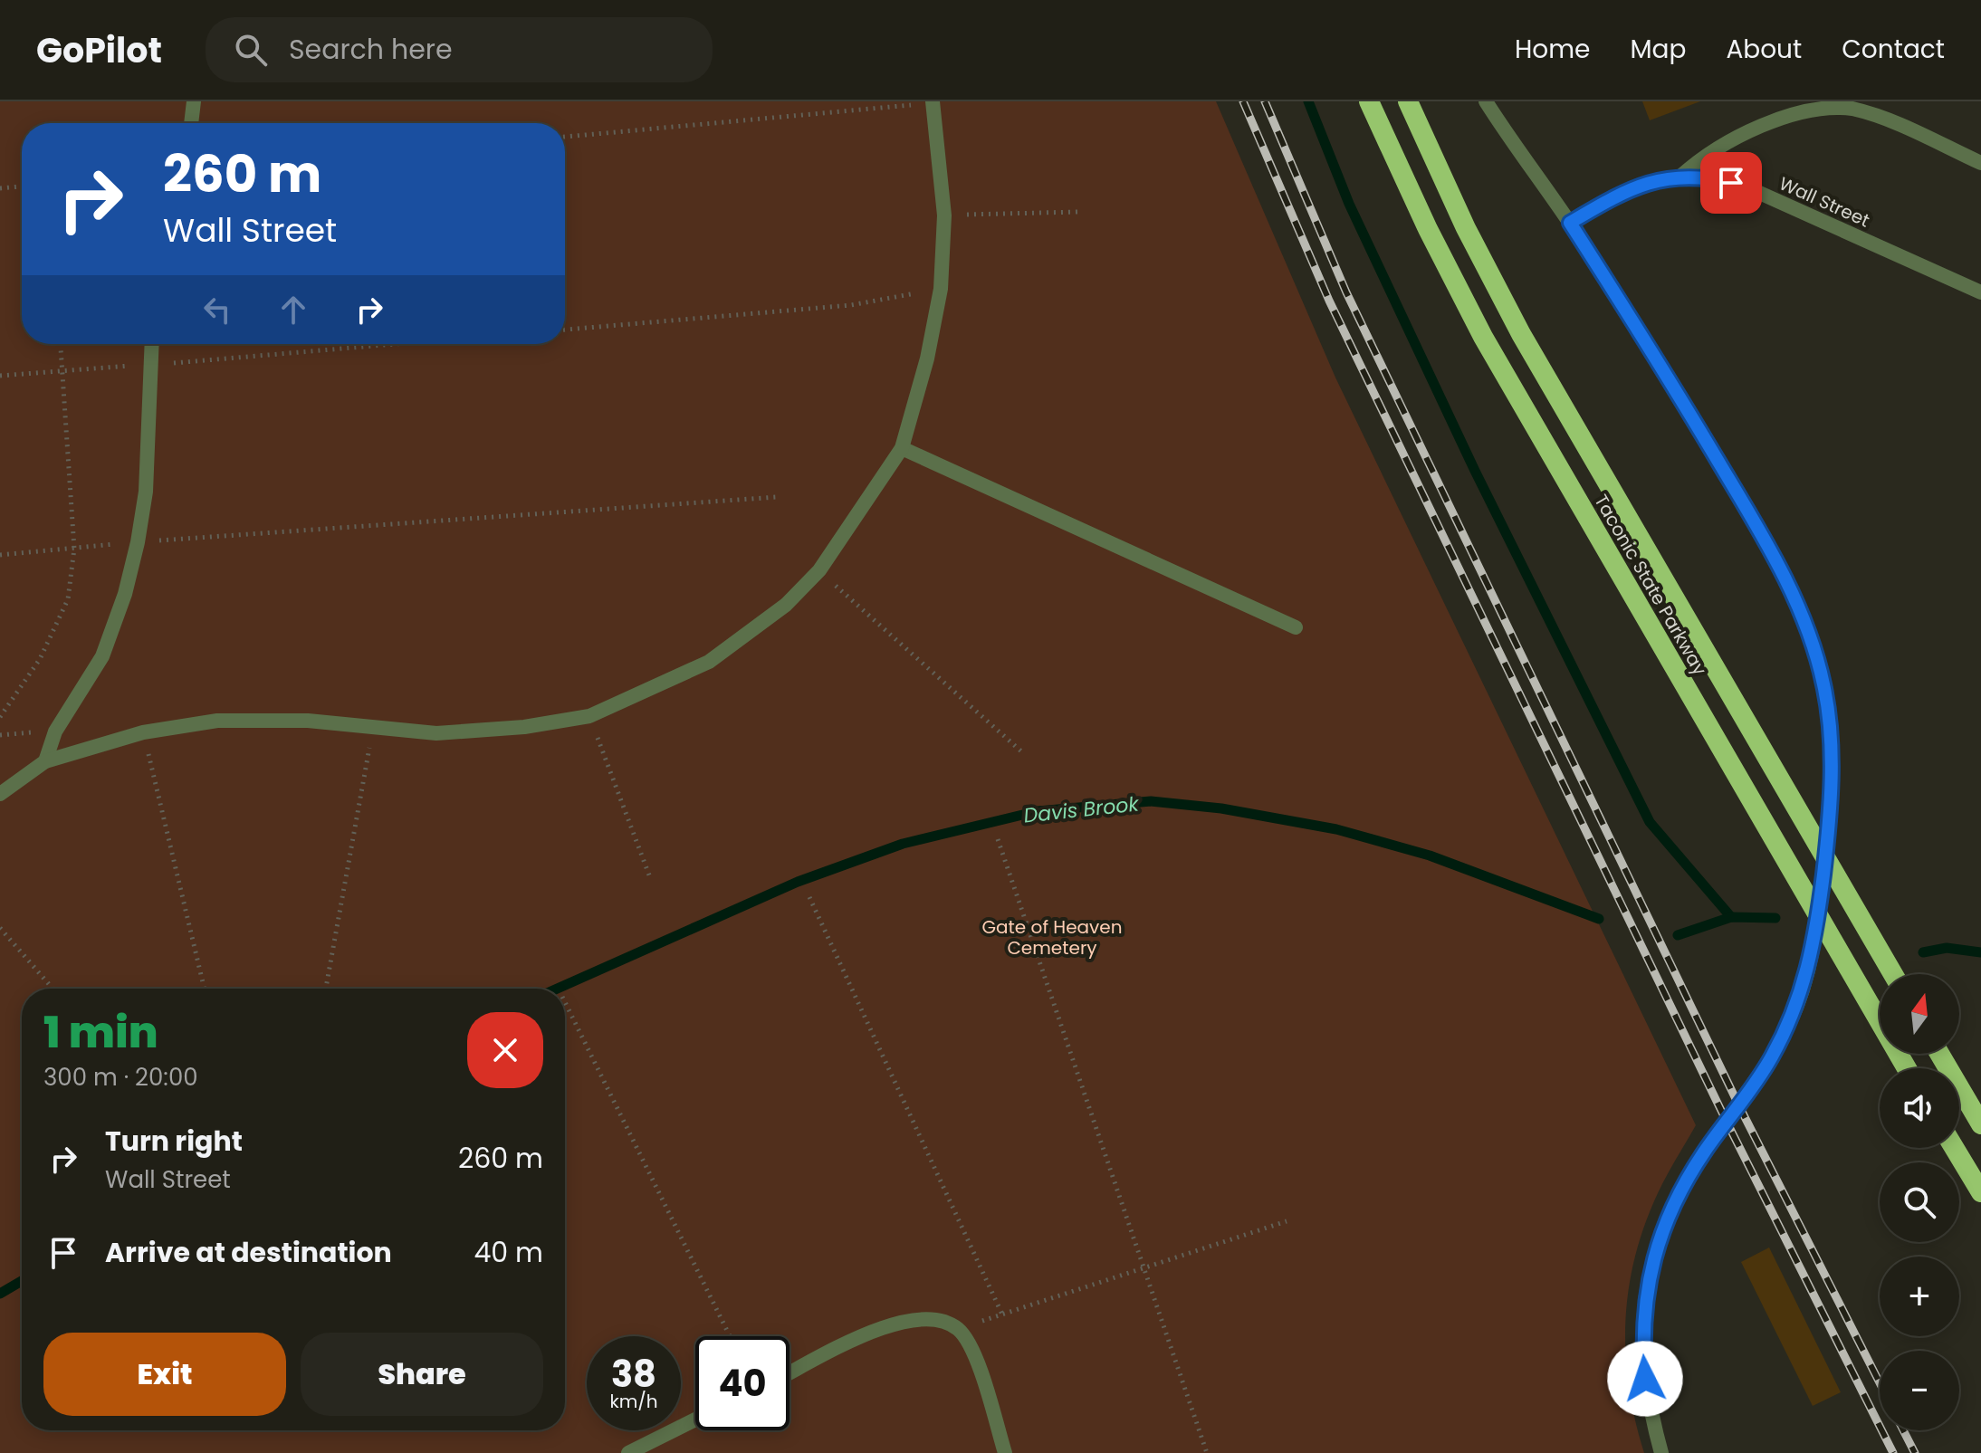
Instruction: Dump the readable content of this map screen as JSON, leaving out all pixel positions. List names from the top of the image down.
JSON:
{
  "streets": {
    "highway": ["Taconic State Parkway"],
    "street": ["Wall Street"]
  },
  "water": ["Davis Brook"],
  "parks": ["Gate of Heaven Cemetery"],
  "north": "top",
  "page": {
    "header": "GoPilot",
    "search": "Search here",
    "nav": [
      "Home",
      "Map",
      "About",
      "Contact"
    ],
    "turn": ["260 m", "Wall Street"],
    "map_buttons": ["+", "−"],
    "heading": ["1 min", "300 m · 20:00"],
    "list": [
      {
        "name": "Turn right",
        "note": "Wall Street",
        "value": "260 m"
      },
      {
        "name": "Arrive at destination",
        "value": "40 m"
      }
    ],
    "buttons": ["Exit", "Share"],
    "speed": "38 km/h",
    "limit": "40"
  }
}
